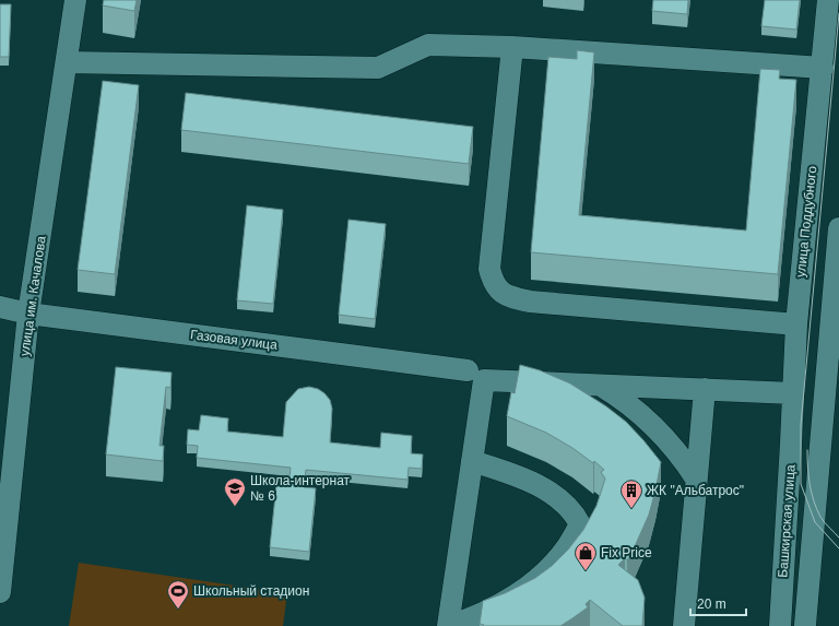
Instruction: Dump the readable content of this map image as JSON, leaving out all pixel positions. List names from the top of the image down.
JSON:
{
  "streets": {
    "street": [
      "улица Поддубного",
      "улица им. Качалова",
      "Газовая улица",
      "Башкирская улица"
    ]
  },
  "crossings": [
    ["улица Поддубного", "Башкирская улица"],
    ["улица им. Качалова", "Газовая улица"]
  ],
  "places": {
    "school or university": ["Школа-интернат № 6"],
    "building": ["ЖК \"Альбатрос\""],
    "shop": ["Fix Price"],
    "sports": ["Школьный стадион"]
  },
  "scale_bar": "20 m"
}
